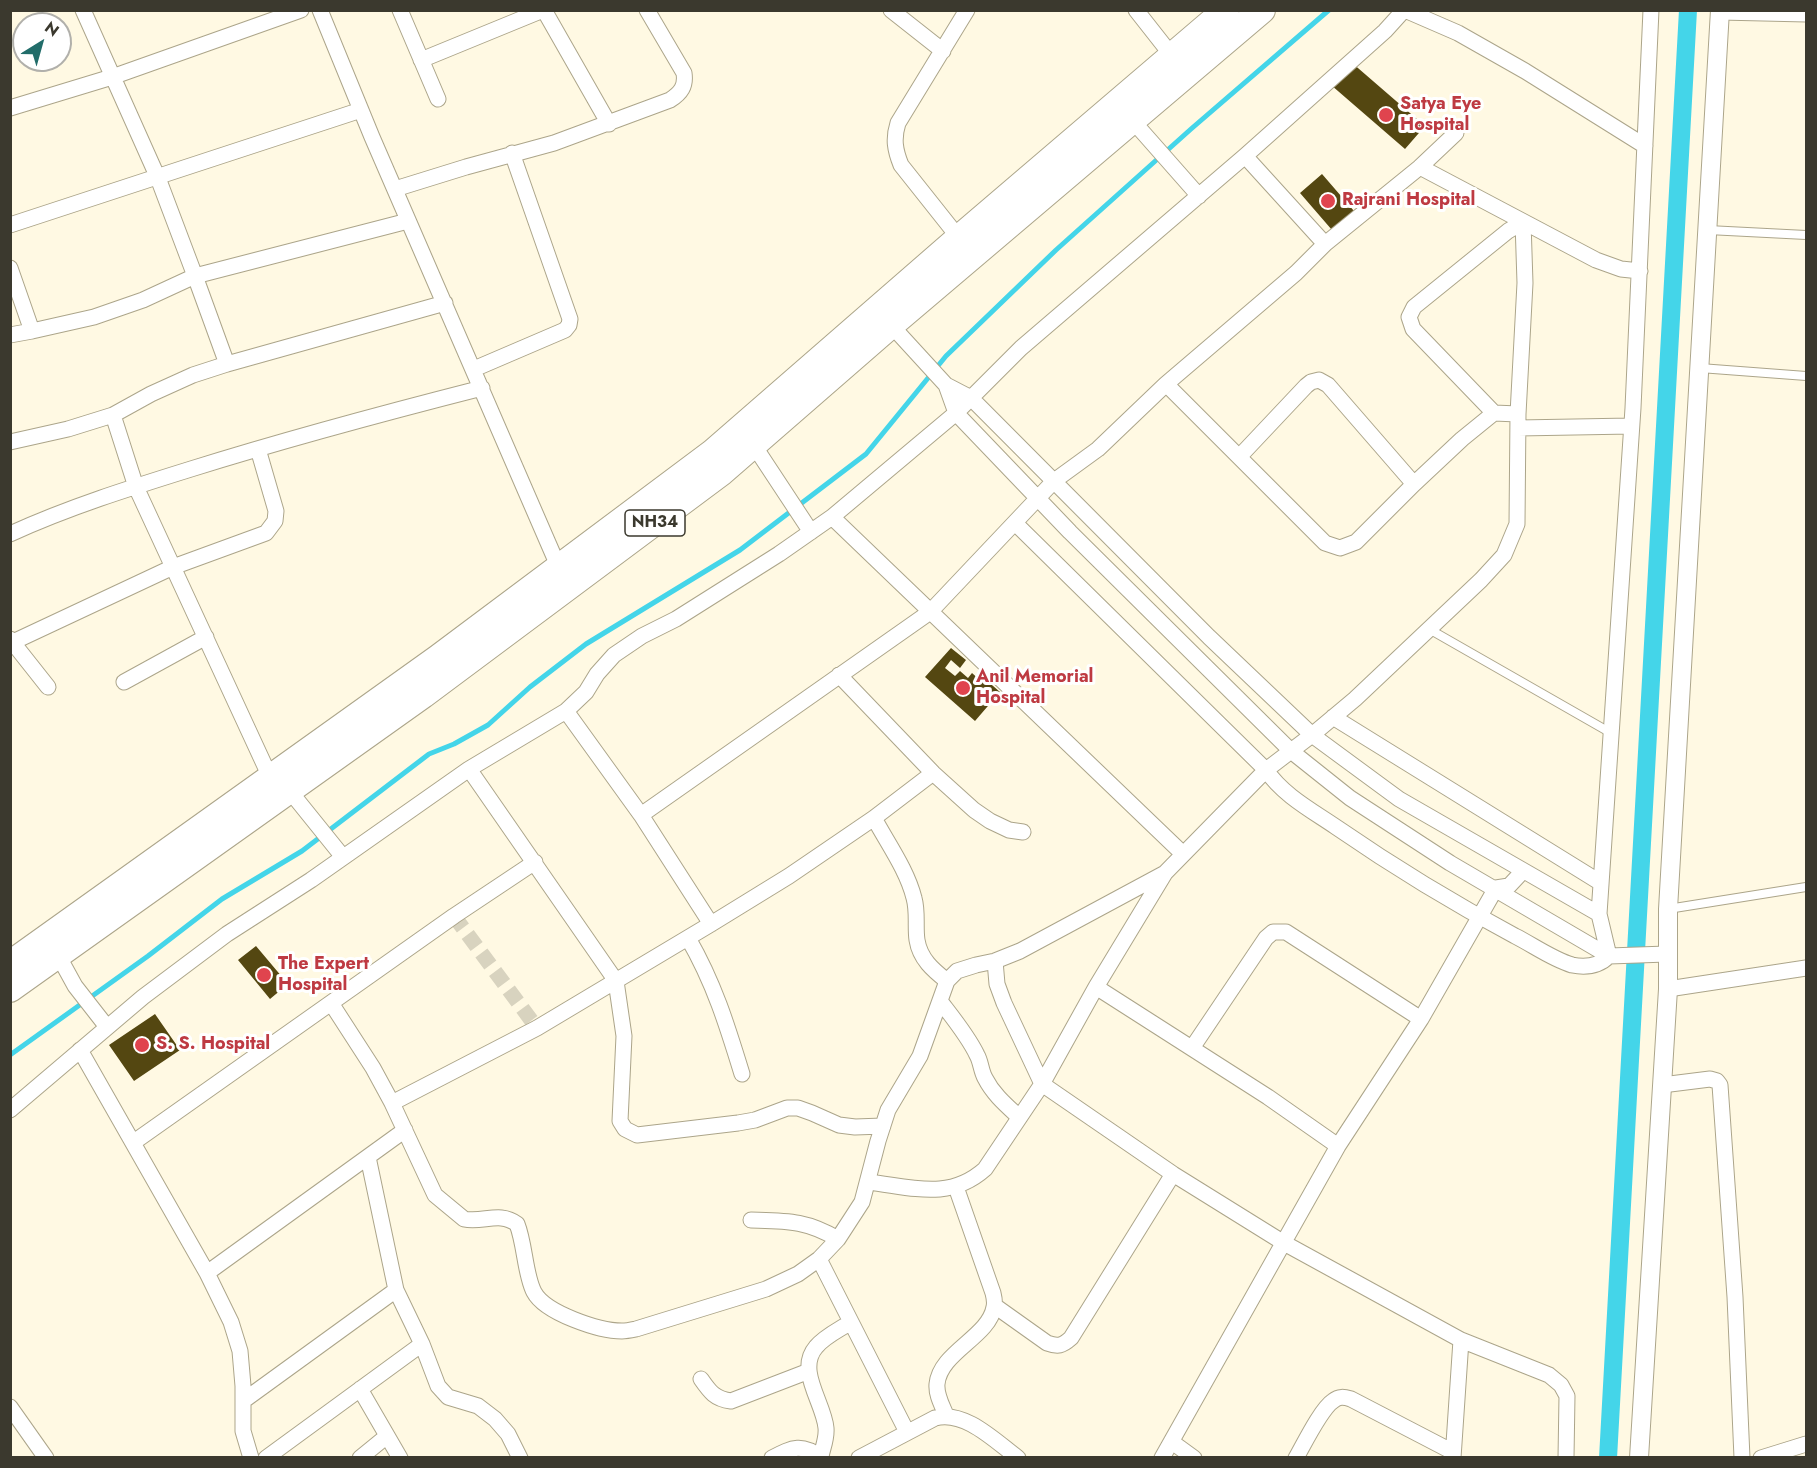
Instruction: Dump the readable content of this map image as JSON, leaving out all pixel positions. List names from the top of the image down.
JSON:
{
  "streets": {
    "highway": ["NH34"]
  },
  "places": [
    "Satya Eye Hospital",
    "Rajrani Hospital",
    "Anil Memorial Hospital",
    "The Expert Hospital",
    "S. S. Hospital"
  ],
  "north": "top right"
}
